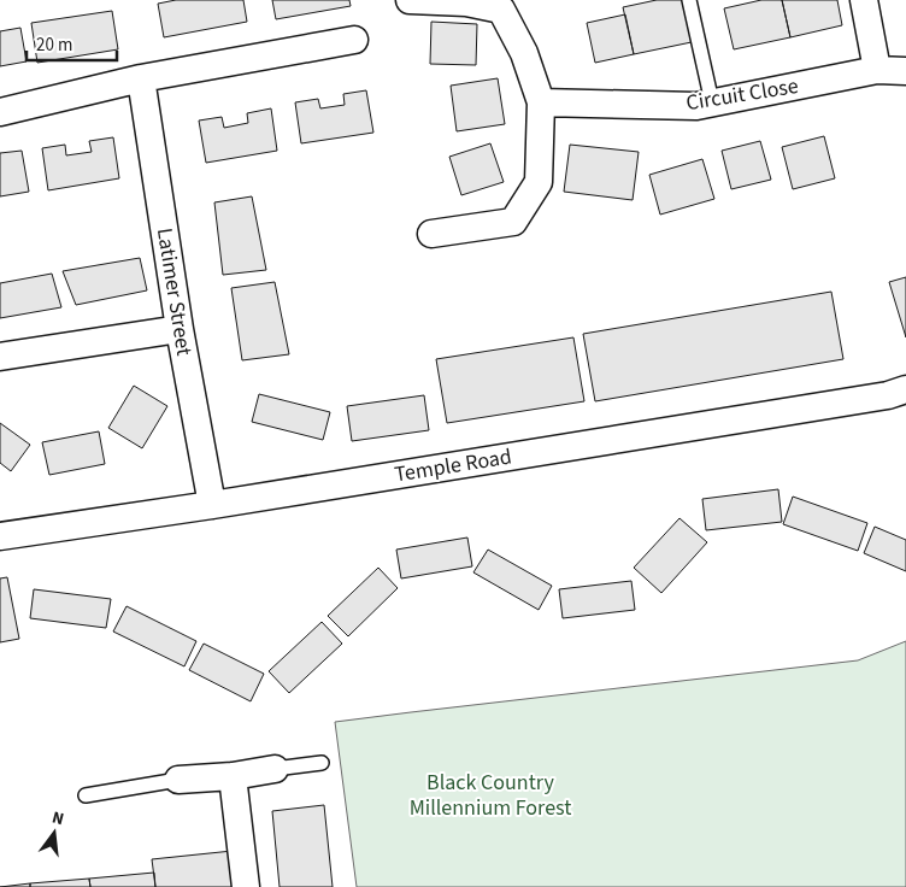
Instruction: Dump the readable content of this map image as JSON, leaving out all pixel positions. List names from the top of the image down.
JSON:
{
  "streets": {
    "street": ["Circuit Close", "Latimer Street", "Temple Road"]
  },
  "crossings": [
    ["Latimer Street", "Temple Road"]
  ],
  "parks": ["Black Country Millennium Forest"],
  "scale_bar": "20 m",
  "north": "top"
}
